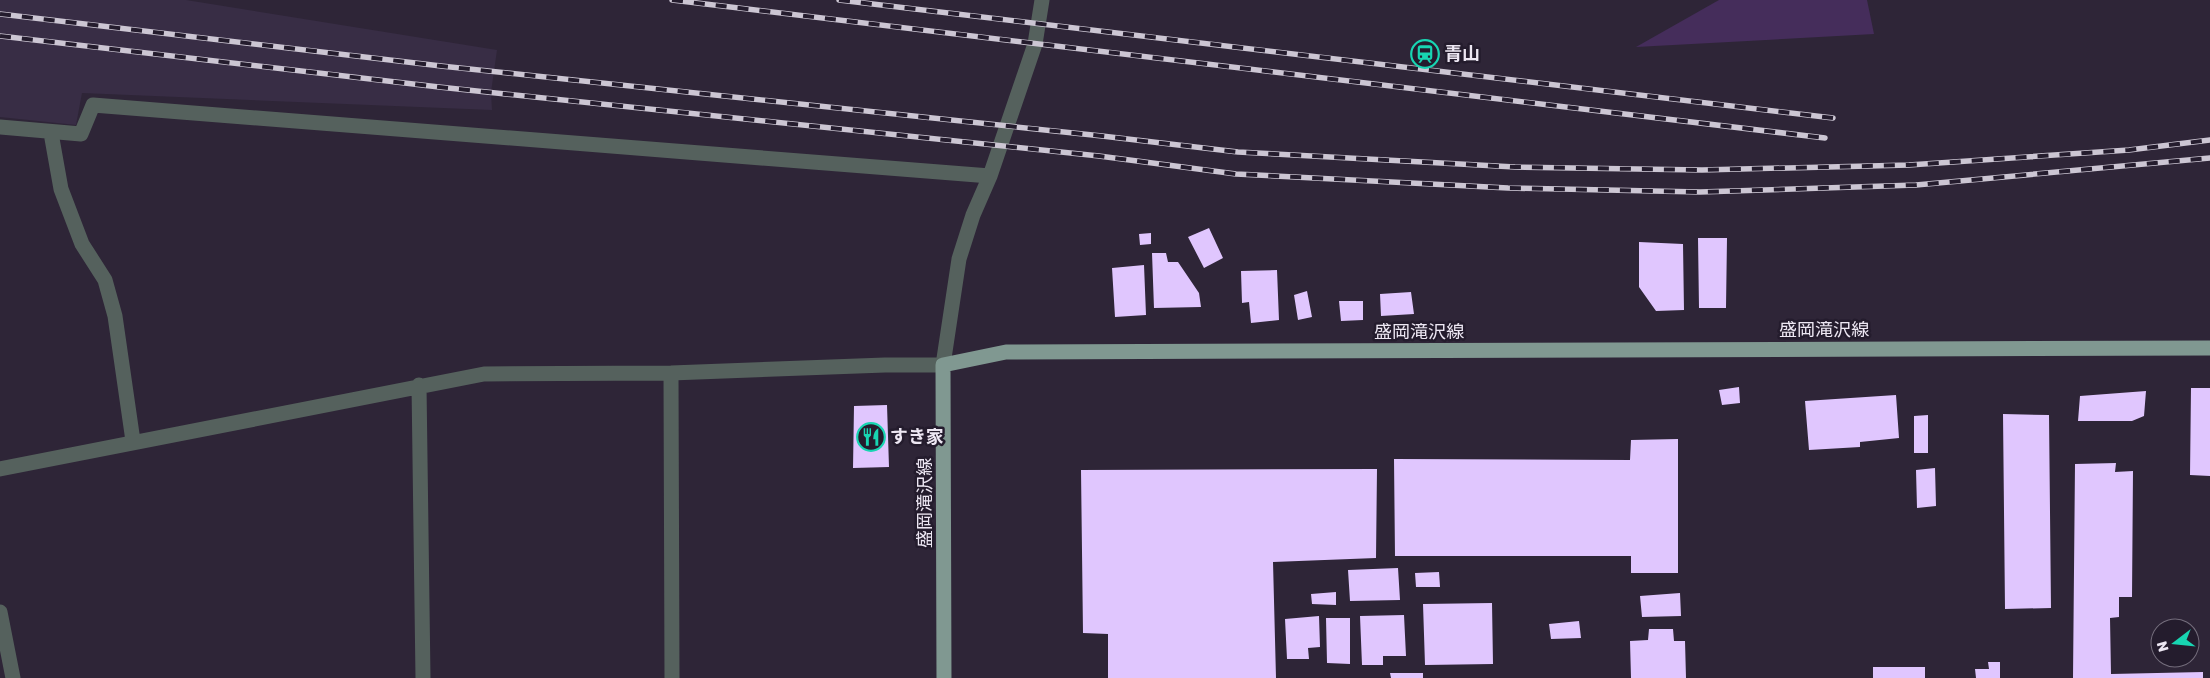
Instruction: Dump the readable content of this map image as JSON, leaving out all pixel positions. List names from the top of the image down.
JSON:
{
  "streets": {
    "main road": ["盛岡滝沢線"]
  },
  "places": {
    "station": ["青山"],
    "restaurant": ["すき家"]
  },
  "north": "left"
}
